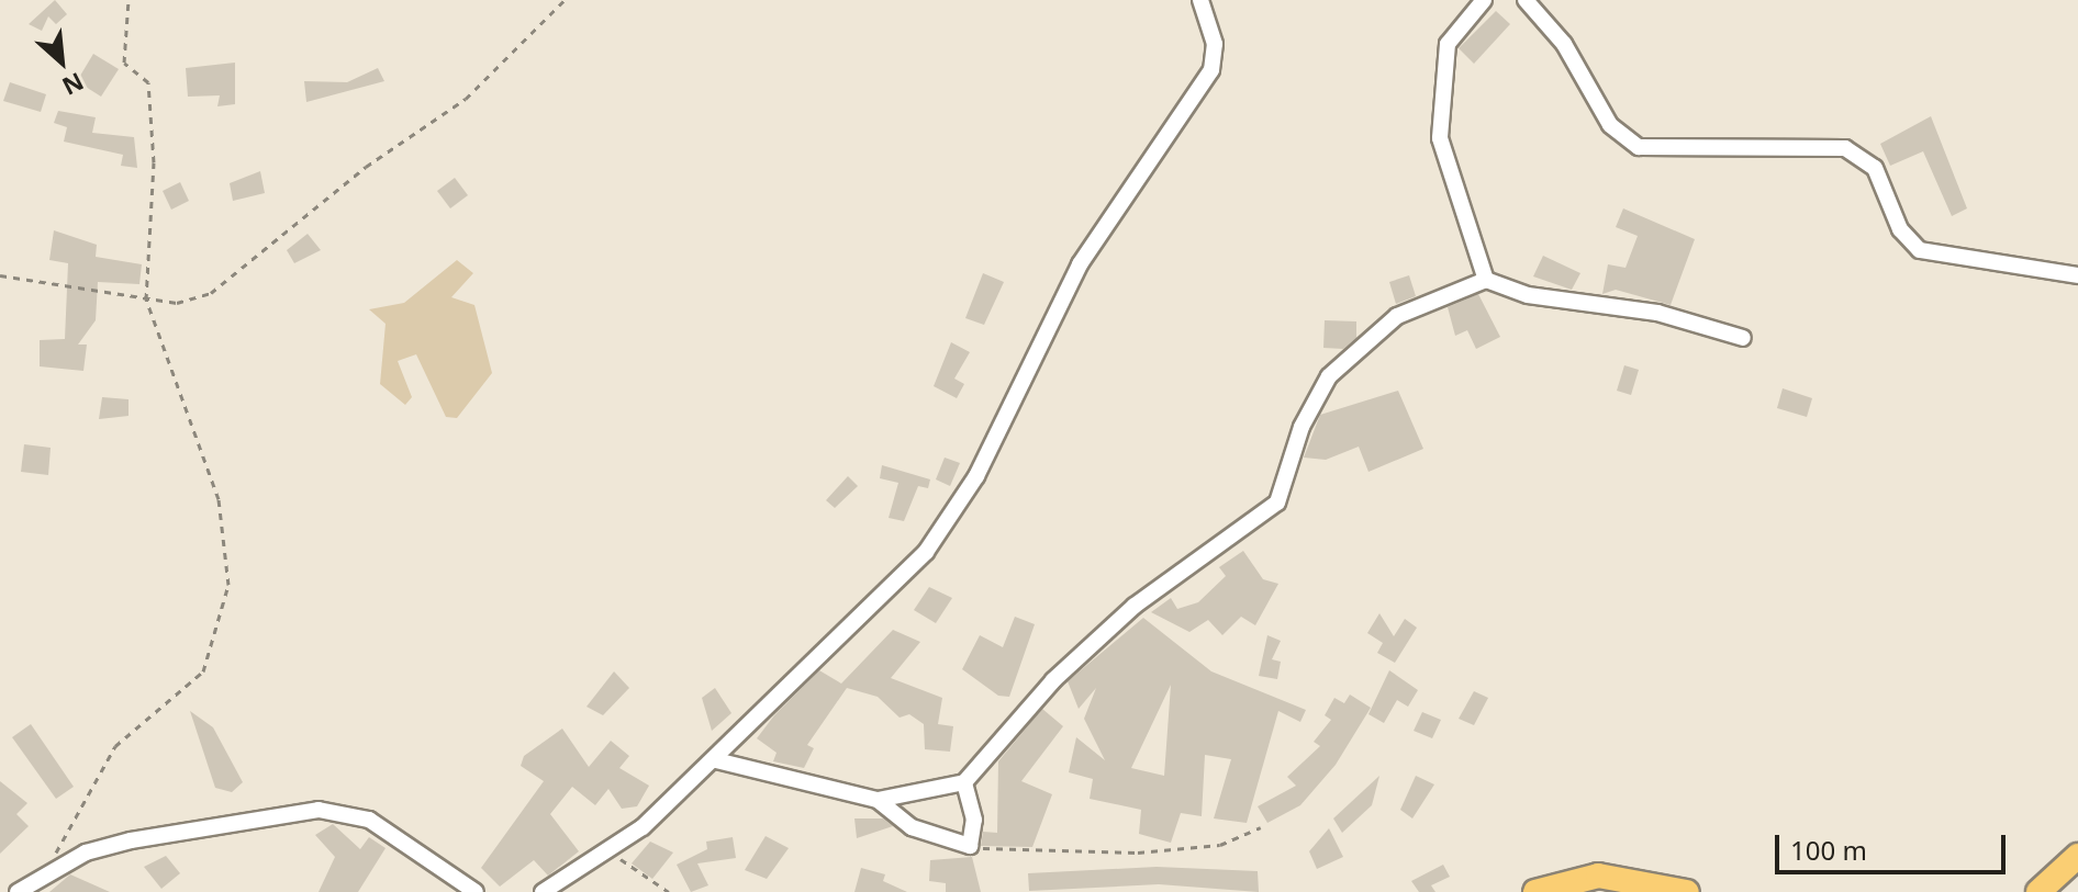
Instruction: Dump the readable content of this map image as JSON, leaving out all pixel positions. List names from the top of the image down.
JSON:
{
  "scale_bar": "100 m",
  "north": "bottom right"
}
